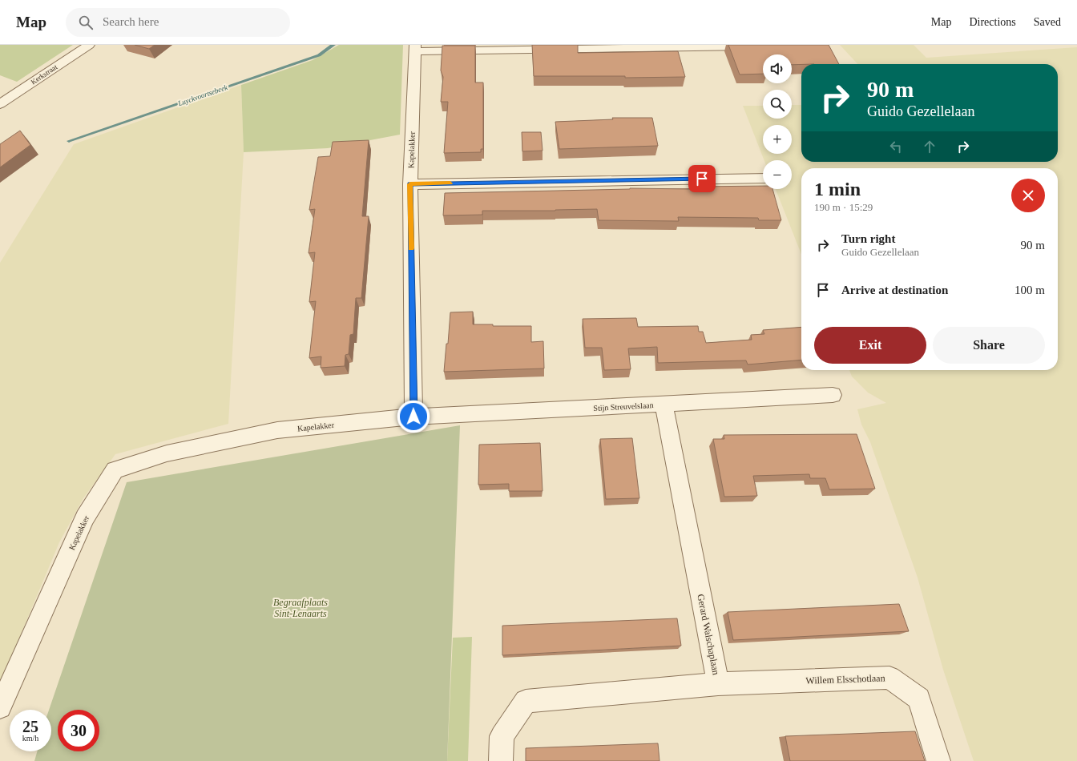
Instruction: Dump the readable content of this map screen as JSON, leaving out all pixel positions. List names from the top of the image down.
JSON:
{
  "streets": {
    "street": [
      "Kerkstraat",
      "Kapelakker",
      "Stijn Streuvelslaan",
      "Gerard Walschaplaan",
      "Willem Elsschotlaan"
    ]
  },
  "crossings": [
    ["Kapelakker", "Stijn Streuvelslaan"],
    ["Stijn Streuvelslaan", "Gerard Walschaplaan"],
    ["Gerard Walschaplaan", "Willem Elsschotlaan"]
  ],
  "water": ["Luyckvoortsebeek"],
  "parks": ["Begraafplaats Sint-Lenaarts"],
  "page": {
    "header": "Map",
    "search": "Search here",
    "nav": ["Map", "Directions", "Saved"],
    "map_buttons": ["+", "−"],
    "turn": ["90 m", "Guido Gezellelaan"],
    "heading": ["1 min", "190 m · 15:29"],
    "list": [
      {
        "name": "Turn right",
        "note": "Guido Gezellelaan",
        "value": "90 m"
      },
      {
        "name": "Arrive at destination",
        "value": "100 m"
      }
    ],
    "buttons": ["Exit", "Share"],
    "speed": "25 km/h",
    "limit": "30"
  }
}
